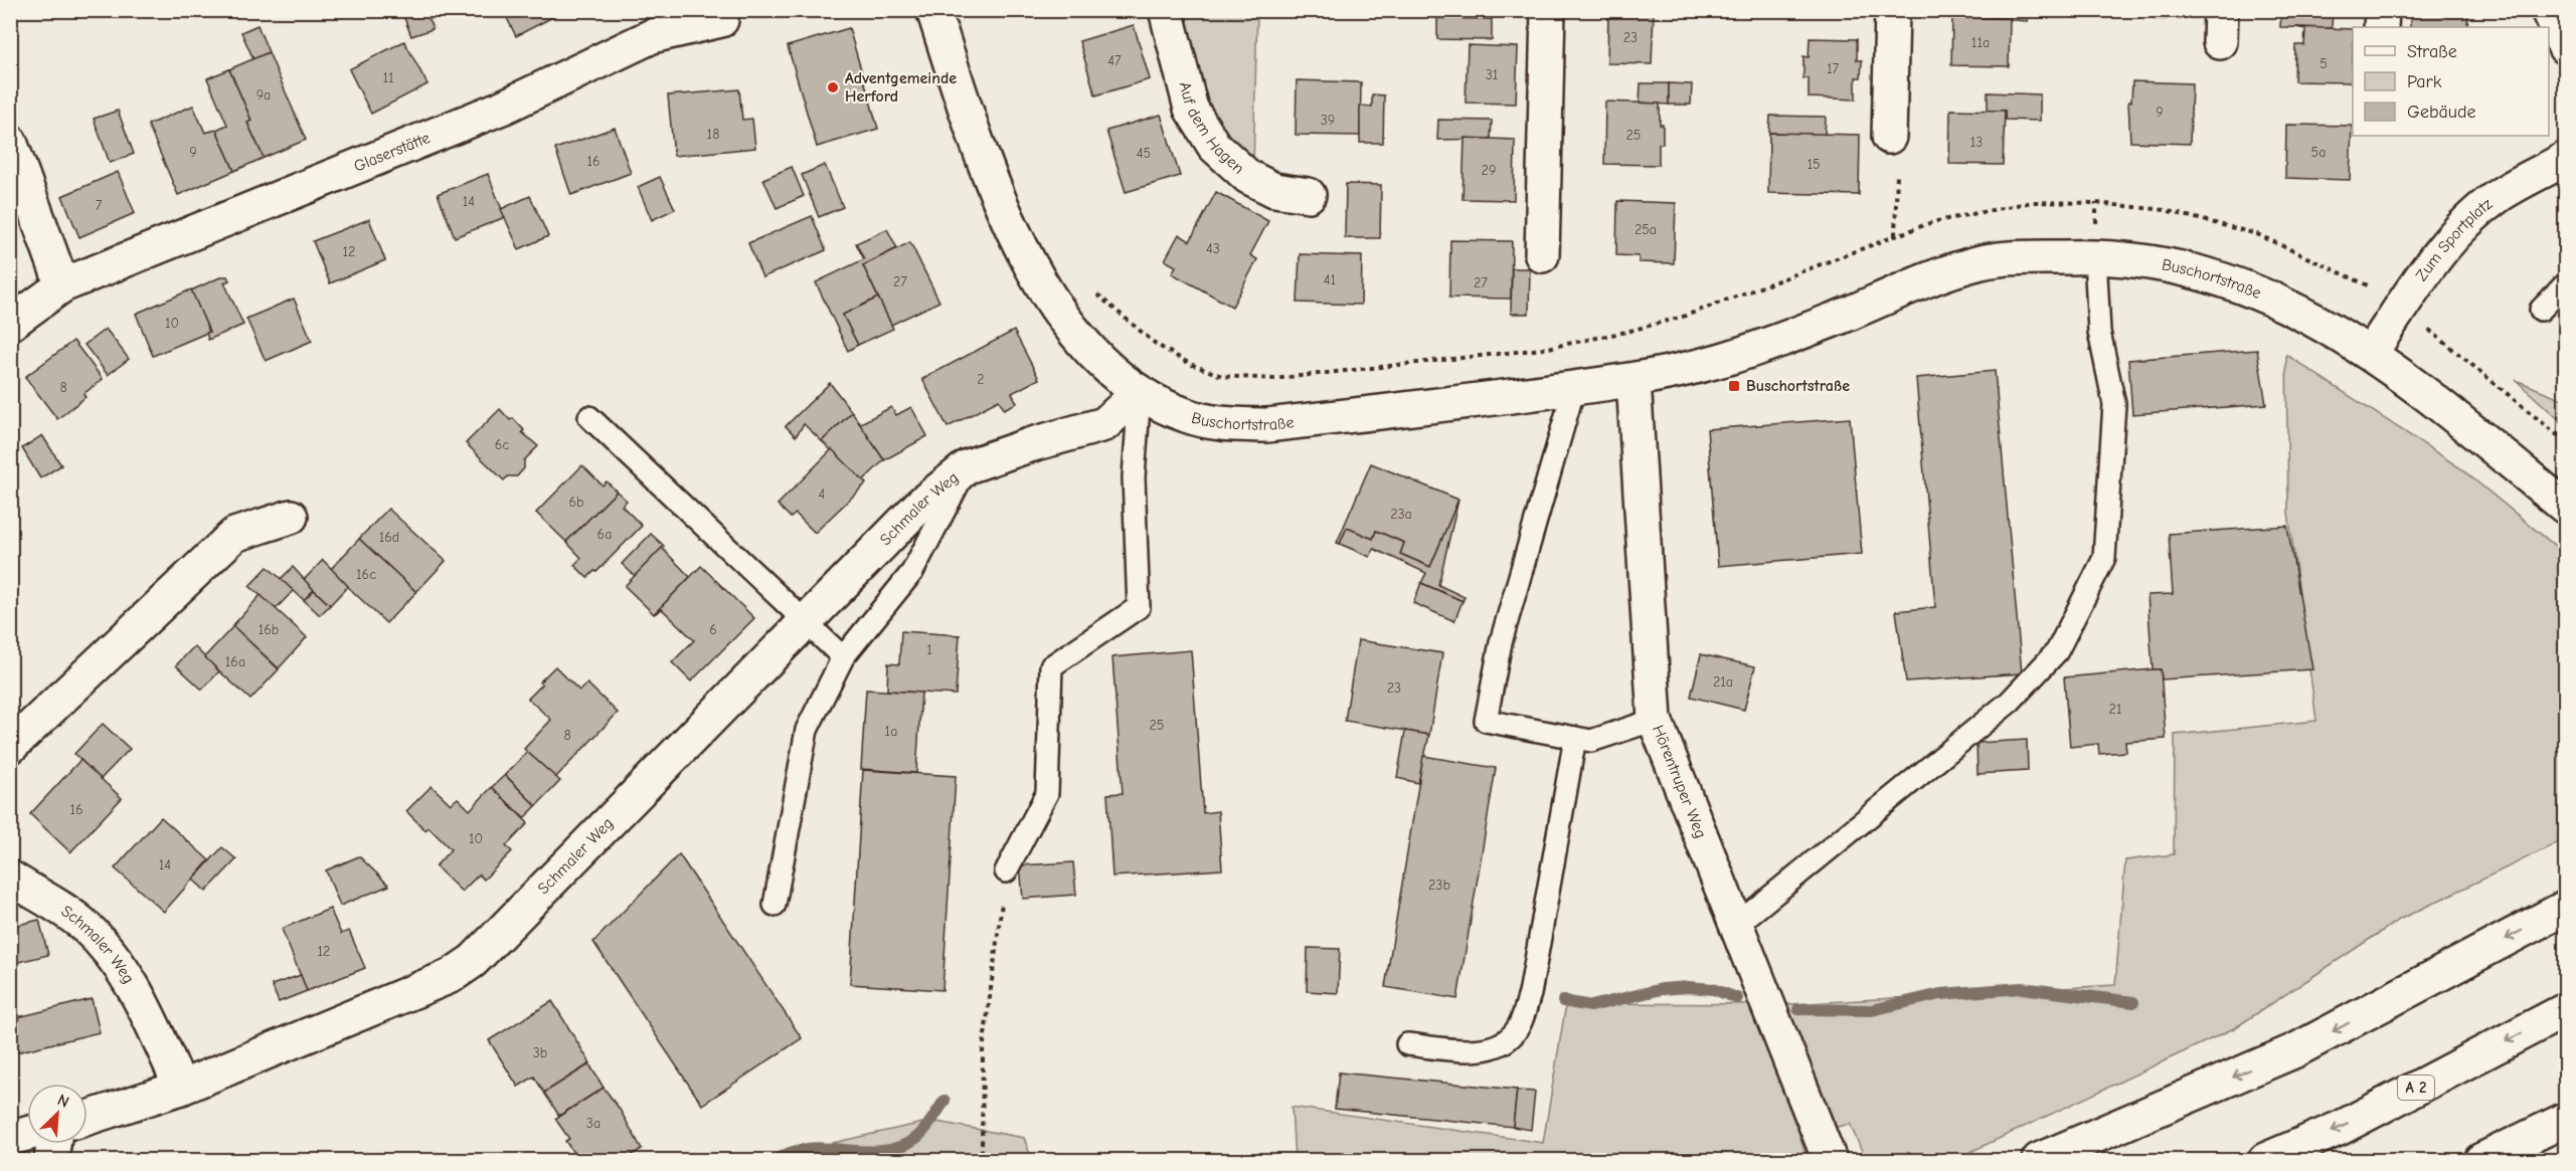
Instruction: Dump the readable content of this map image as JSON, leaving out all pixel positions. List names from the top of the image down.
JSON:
{
  "streets": {
    "main road": [
      "Auf dem Hagen",
      "Glaserstätte",
      "Zum Sportplatz",
      "Buschortstraße",
      "Schmaler Weg",
      "Hörentruper Weg",
      "A 2"
    ]
  },
  "crossings": [
    ["Zum Sportplatz", "Buschortstraße"],
    ["Buschortstraße", "Schmaler Weg"],
    ["Buschortstraße", "Hörentruper Weg"]
  ],
  "places": {
    "other": ["Adventgemeinde Herford"],
    "transit": ["Buschortstraße"]
  },
  "house_numbers": [
    "23",
    "11a",
    "47",
    "5",
    "17",
    "31",
    "11",
    "9a",
    "9",
    "39",
    "18",
    "25",
    "13",
    "9",
    "5a",
    "45",
    "16",
    "15",
    "29",
    "14",
    "7",
    "25a",
    "43",
    "12",
    "41",
    "27",
    "27",
    "10",
    "2",
    "8",
    "6c",
    "4",
    "6b",
    "23a",
    "6a",
    "16d",
    "16c",
    "16b",
    "6",
    "1",
    "16a",
    "21a",
    "23",
    "21",
    "25",
    "1a",
    "8",
    "16",
    "10",
    "14",
    "23b",
    "12",
    "3b",
    "3a"
  ],
  "legend": ["Straße", "Park", "Gebäude"],
  "north": "top right"
}
